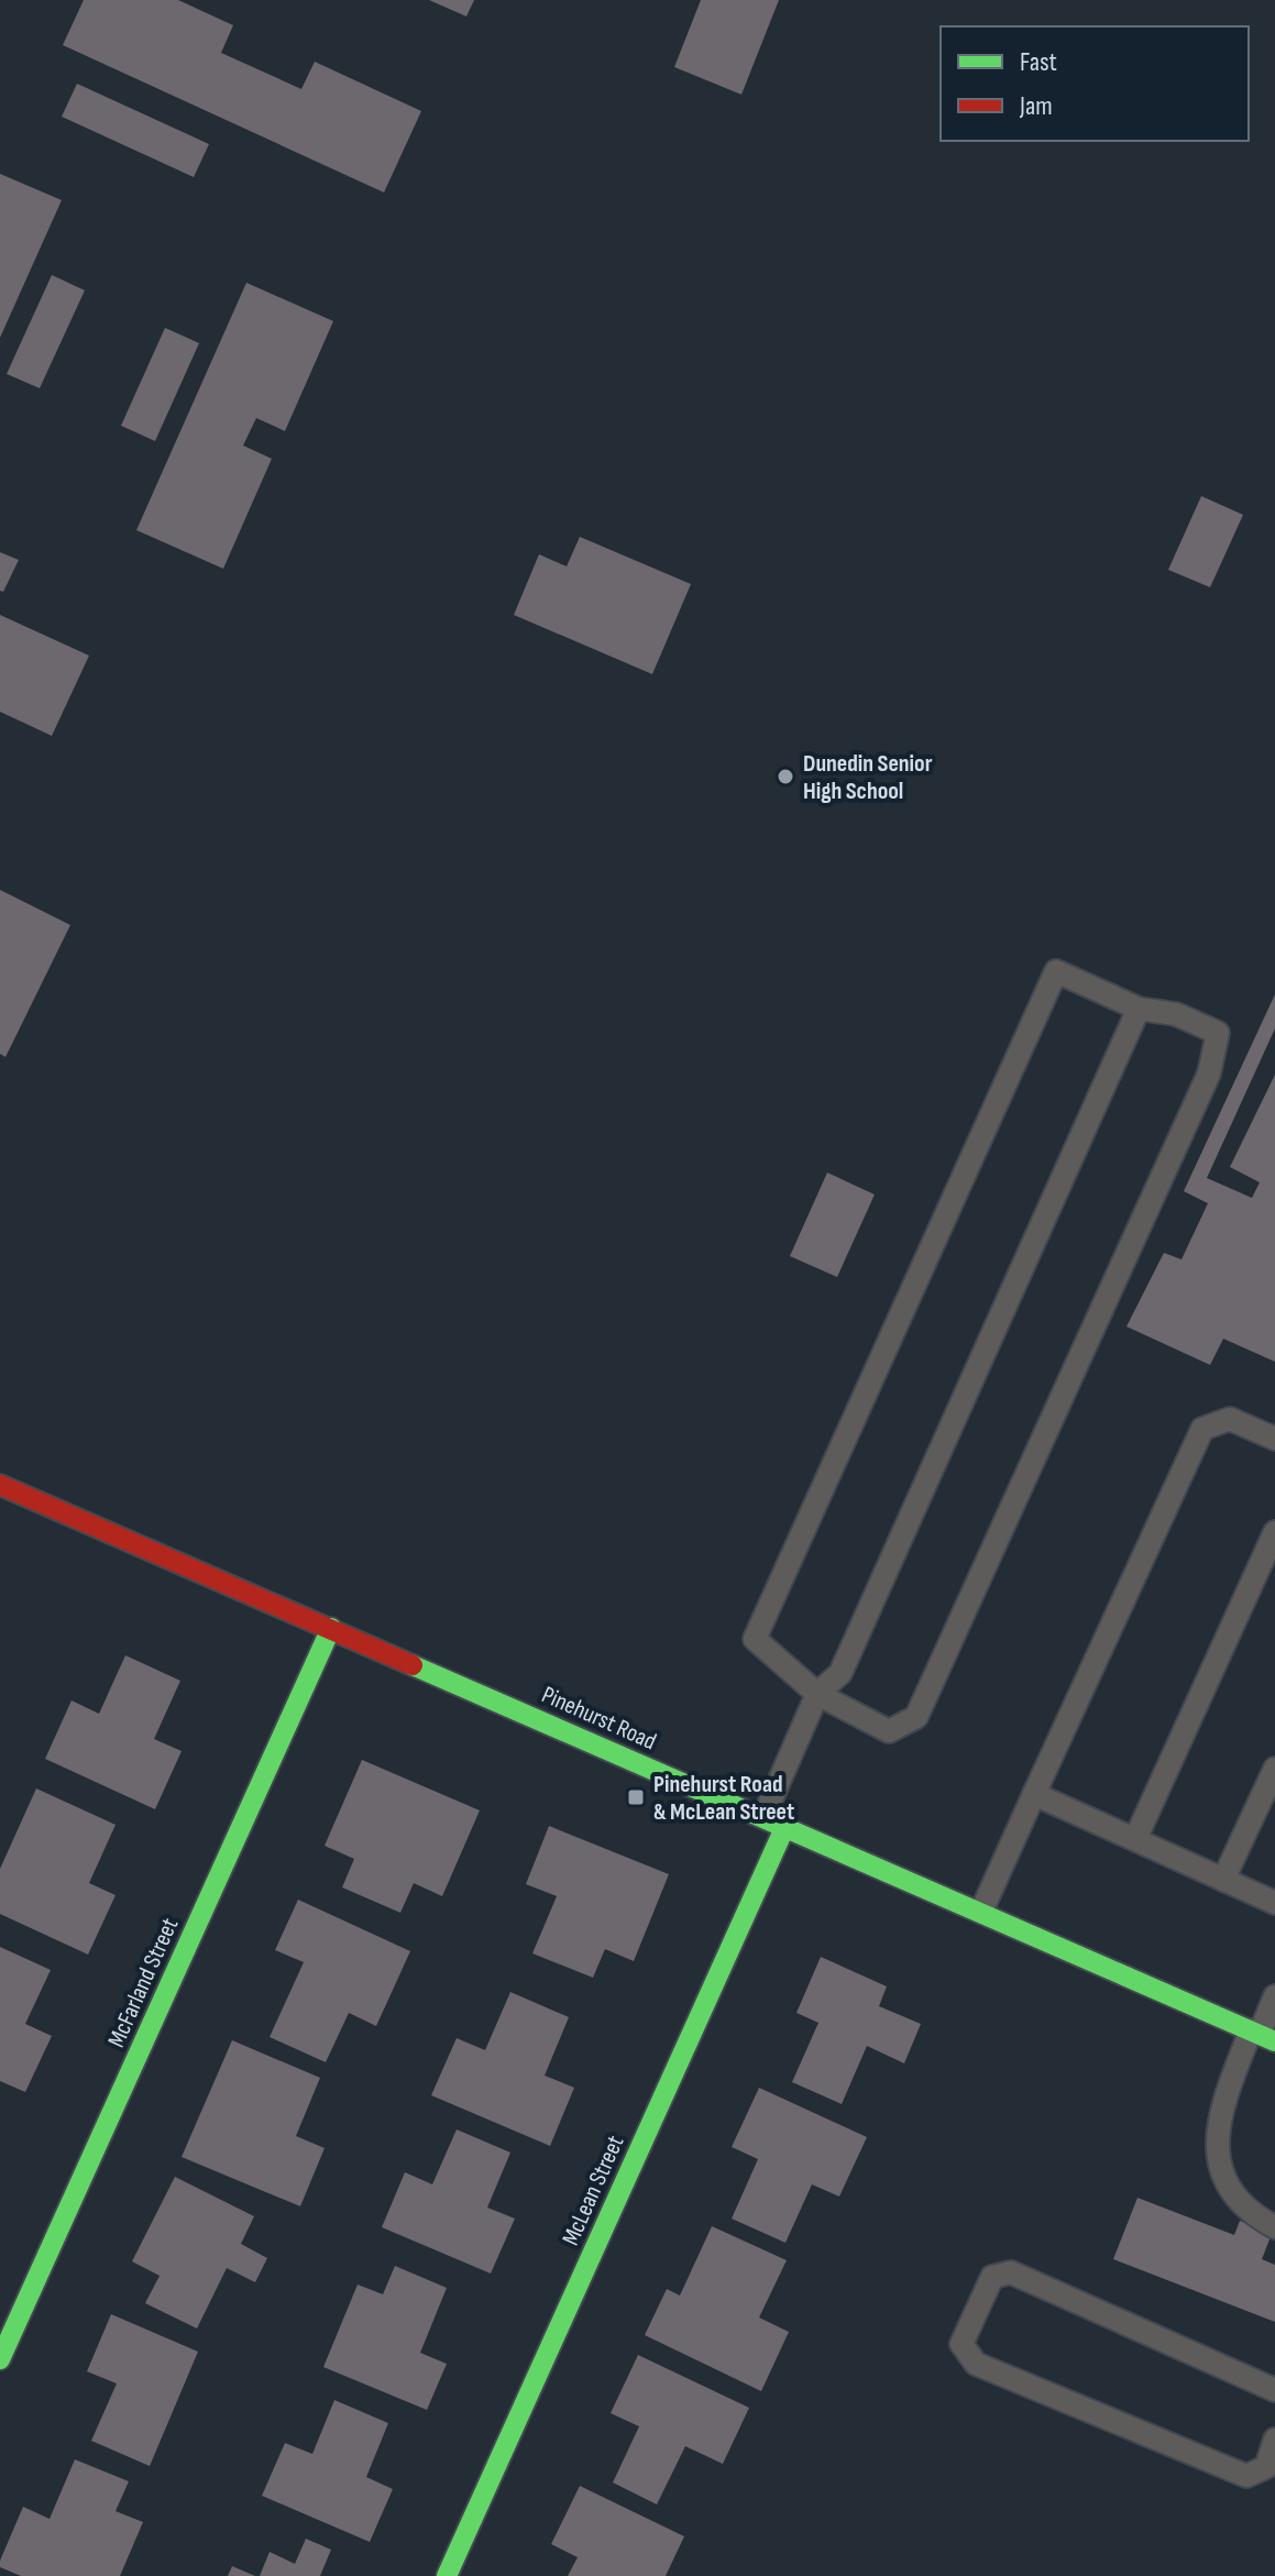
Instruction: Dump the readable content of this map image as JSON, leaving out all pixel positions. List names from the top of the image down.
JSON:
{
  "streets": {
    "street": ["Pinehurst Road", "McFarland Street", "McLean Street"]
  },
  "crossings": [
    ["Pinehurst Road", "McFarland Street"],
    ["Pinehurst Road", "McLean Street"]
  ],
  "places": {
    "other": ["Dunedin Senior High School"],
    "transit": ["Pinehurst Road & McLean Street"]
  },
  "legend": ["Fast", "Jam"]
}
